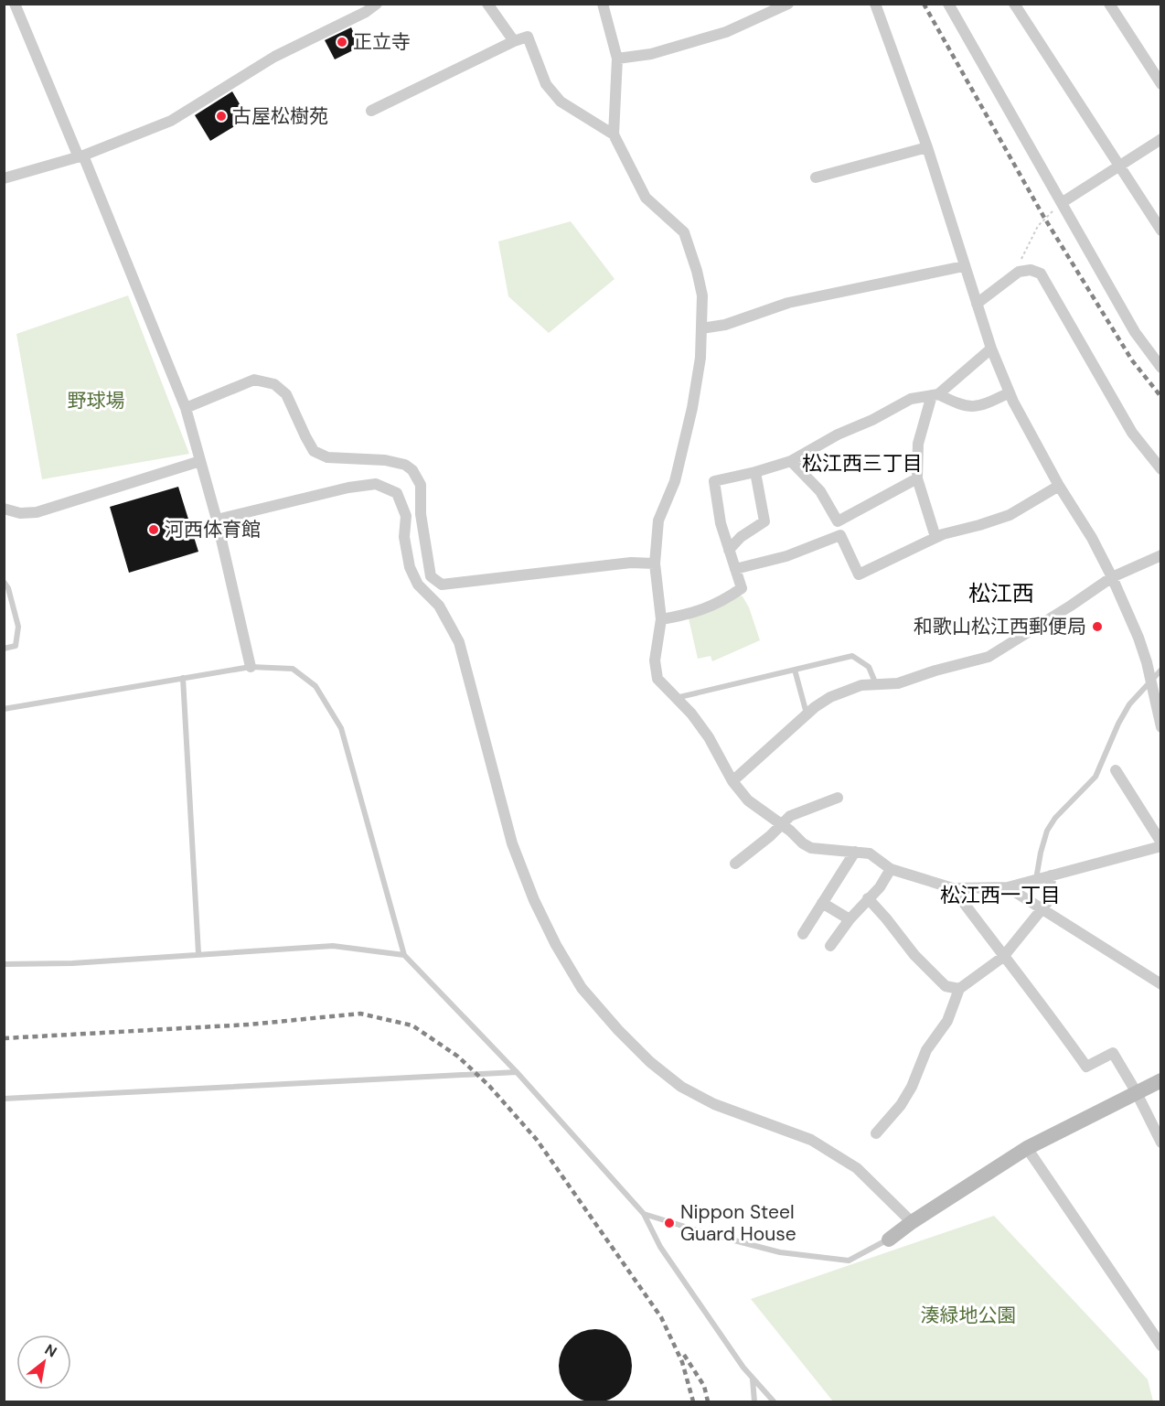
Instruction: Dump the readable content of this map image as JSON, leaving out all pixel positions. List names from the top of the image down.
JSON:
{
  "districts": ["松江西三丁目", "松江西", "松江西一丁目"],
  "parks": ["野球場", "湊緑地公園"],
  "places": [
    "正立寺",
    "古屋松樹苑",
    "河西体育館",
    "和歌山松江西郵便局",
    "Nippon Steel Guard House"
  ],
  "north": "top right"
}
